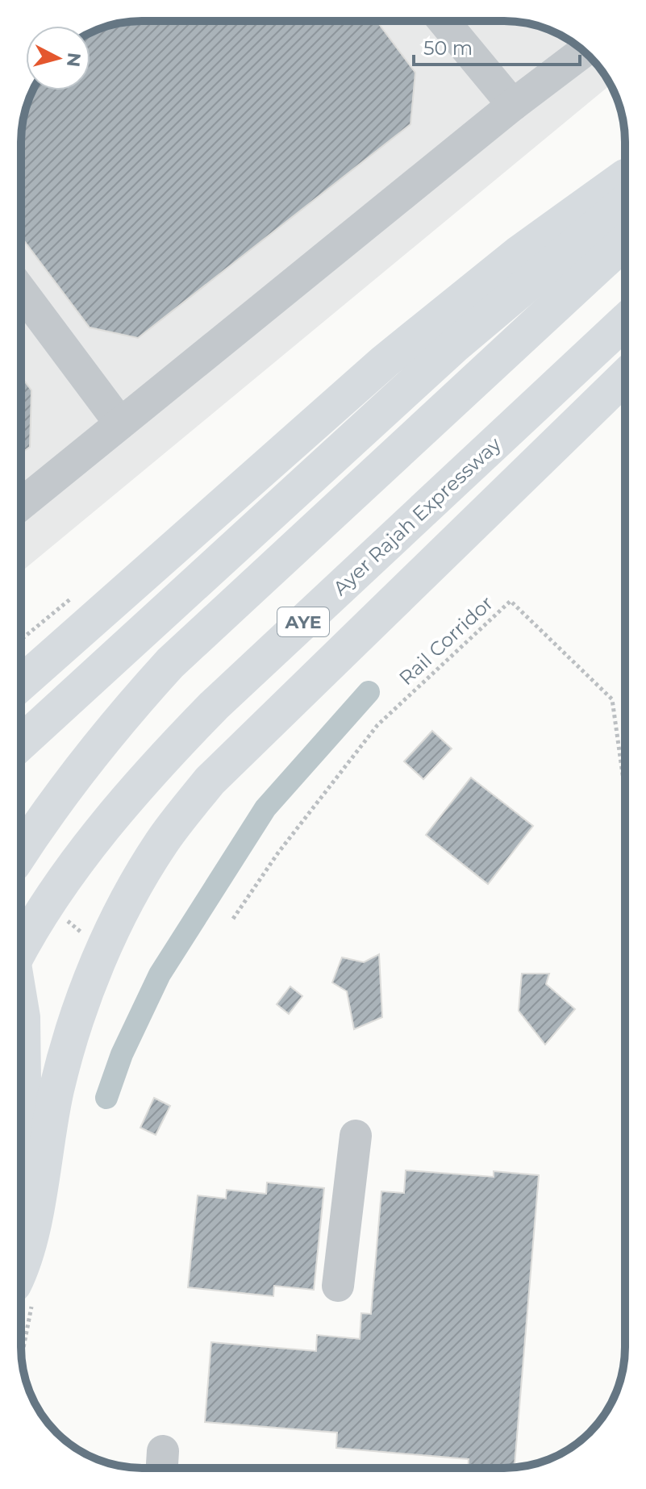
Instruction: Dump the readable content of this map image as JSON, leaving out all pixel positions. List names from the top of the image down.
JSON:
{
  "streets": {
    "highway": ["Ayer Rajah Expressway", "AYE"],
    "path": ["Rail Corridor"]
  },
  "scale_bar": "50 m",
  "north": "right"
}
